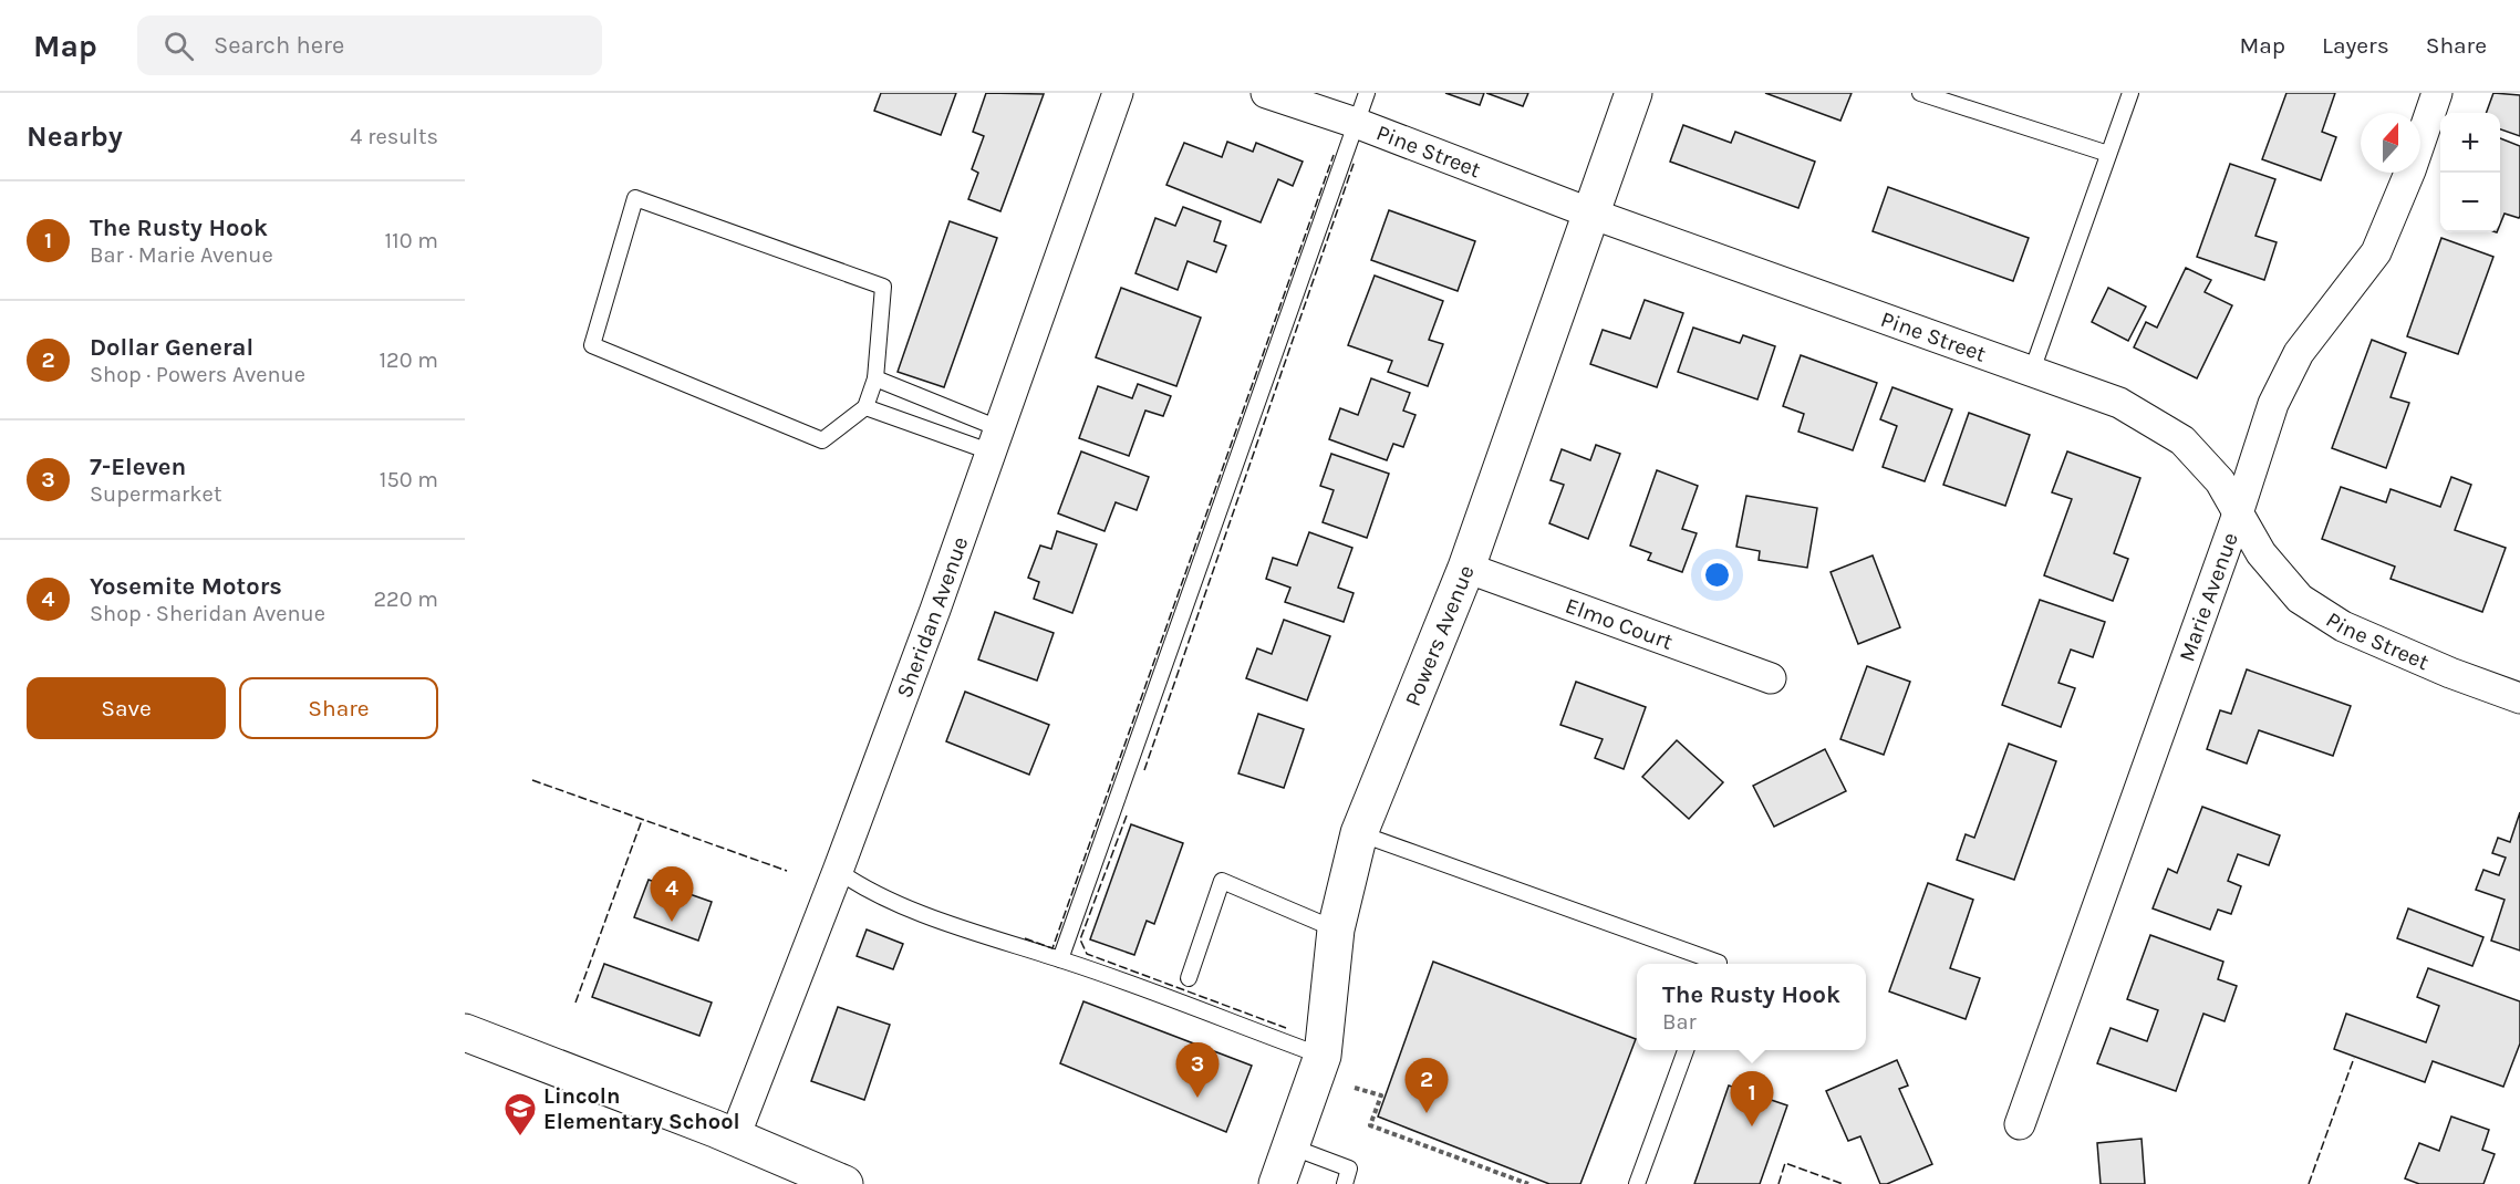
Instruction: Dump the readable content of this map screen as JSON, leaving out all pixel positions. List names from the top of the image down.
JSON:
{
  "streets": {
    "street": [
      "Pine Street",
      "Marie Avenue",
      "Sheridan Avenue",
      "Elmo Court",
      "Powers Avenue"
    ]
  },
  "crossings": [
    ["Pine Street", "Marie Avenue"],
    ["Pine Street", "Powers Avenue"],
    ["Elmo Court", "Powers Avenue"]
  ],
  "places": {
    "school or university": ["Lincoln Elementary School"]
  },
  "north": "top",
  "page": {
    "header": "Map",
    "search": "Search here",
    "nav": ["Map", "Layers", "Share"],
    "heading": ["Nearby", "4 results"],
    "map_buttons": ["+", "−"],
    "list": [
      {
        "mark": "1",
        "name": "The Rusty Hook",
        "note": "Bar · Marie Avenue",
        "value": "110 m"
      },
      {
        "mark": "2",
        "name": "Dollar General",
        "note": "Shop · Powers Avenue",
        "value": "120 m"
      },
      {
        "mark": "3",
        "name": "7-Eleven",
        "note": "Supermarket",
        "value": "150 m"
      },
      {
        "mark": "4",
        "name": "Yosemite Motors",
        "note": "Shop · Sheridan Avenue",
        "value": "220 m"
      }
    ],
    "buttons": ["Save", "Share"],
    "pins": [
      "4",
      "3",
      "2",
      "1"
    ],
    "popup": ["The Rusty Hook", "Bar"]
  }
}
